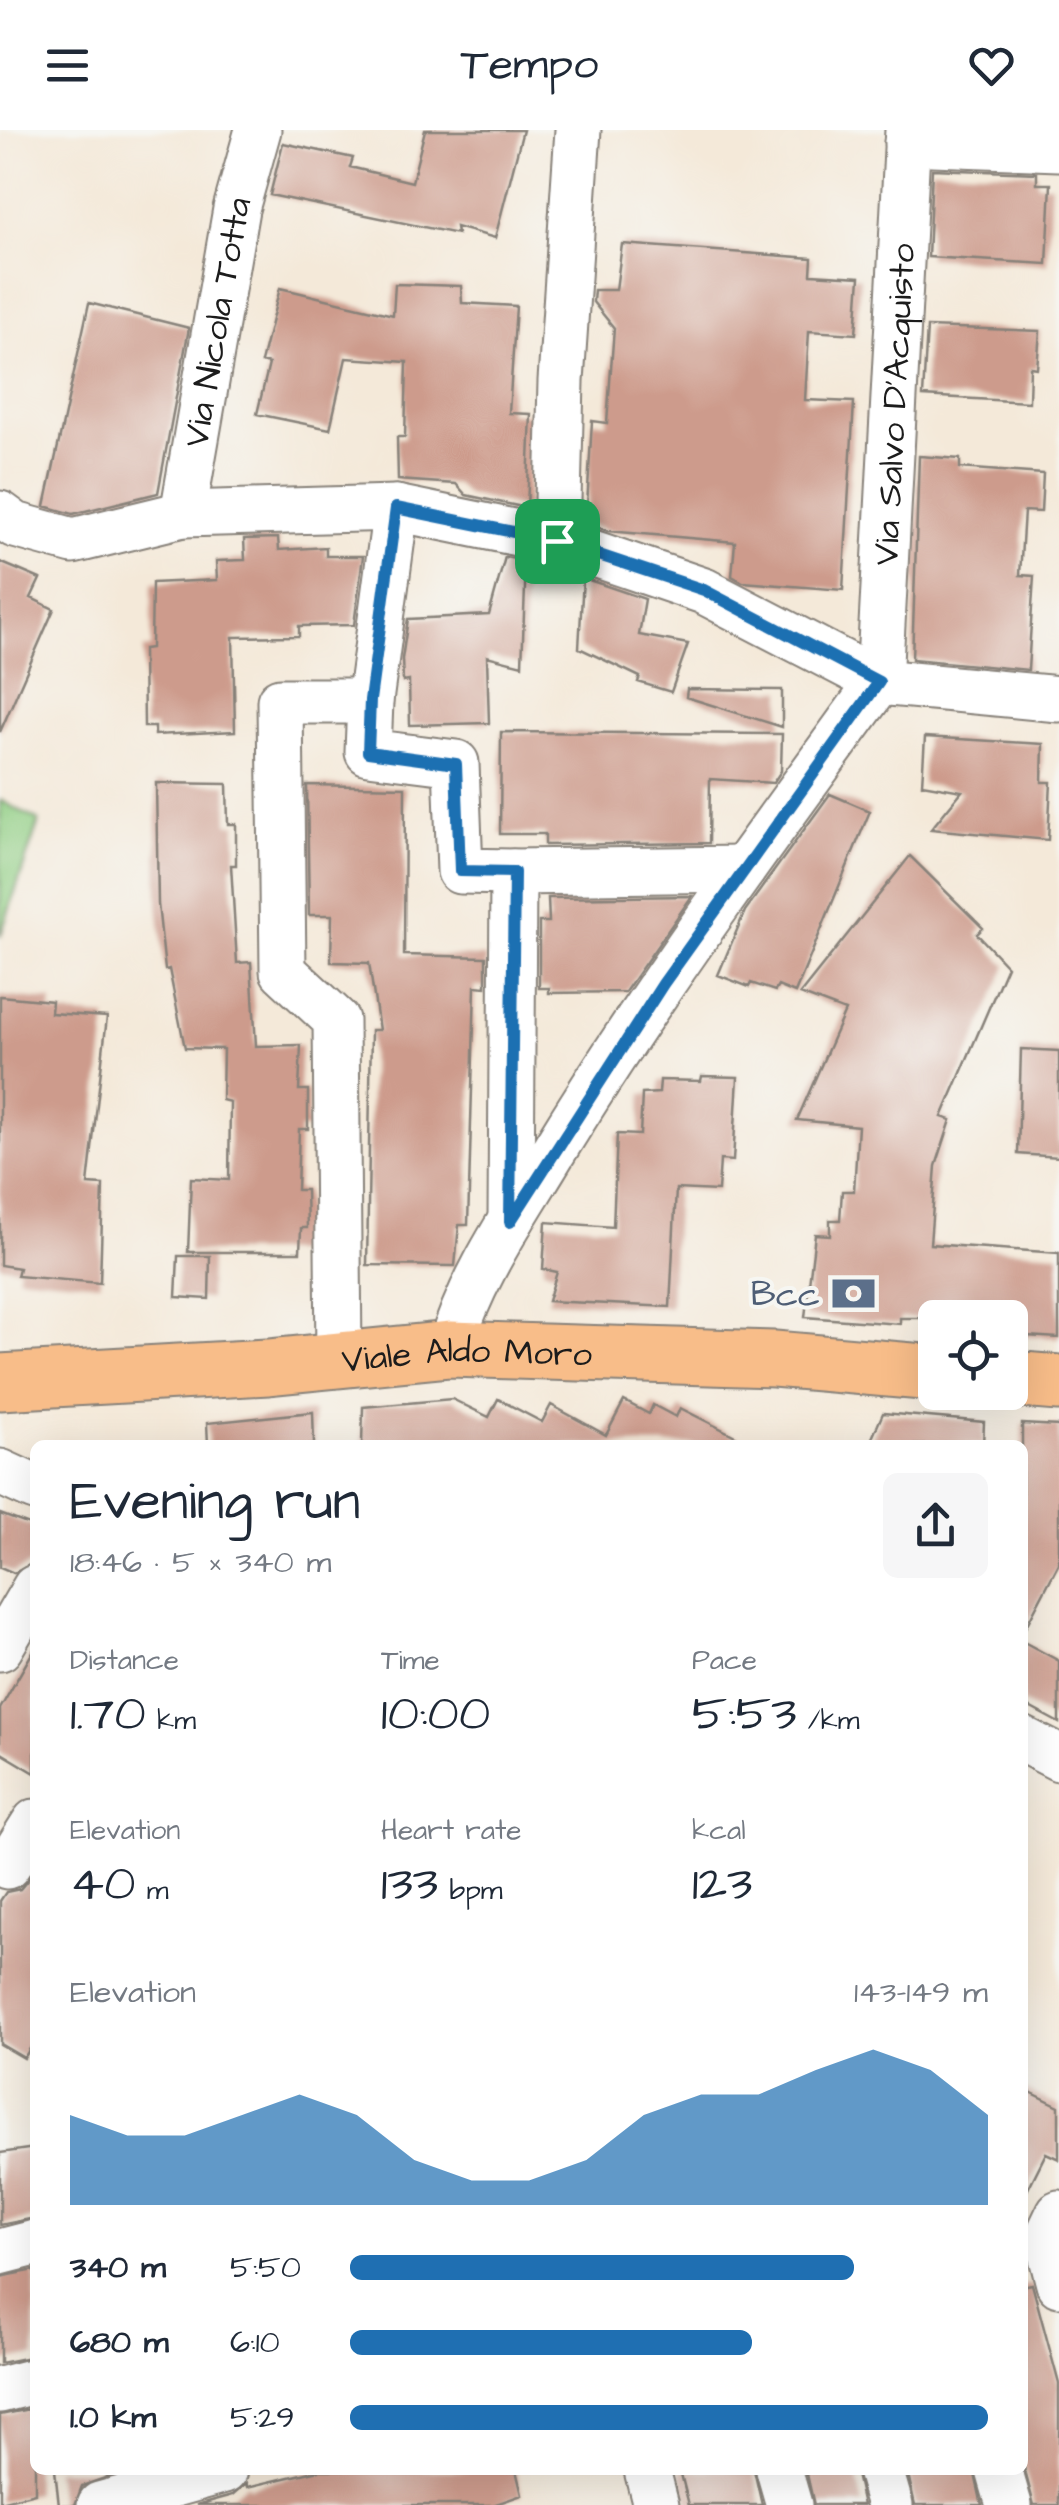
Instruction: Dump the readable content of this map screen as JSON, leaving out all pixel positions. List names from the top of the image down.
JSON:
{
  "streets": {
    "main road": ["Viale Aldo Moro"],
    "street": ["Via Nicola Totta", "Via Salvo D'Acquisto"]
  },
  "places": {
    "bank": ["Bcc"]
  },
  "page": {
    "header": "Tempo",
    "heading": ["Evening run", "18:46 · 5 × 340 m"],
    "stats": [
      ["Distance", "1.70 km"],
      ["Time", "10:00"],
      ["Pace", "5:53 /km"],
      ["Elevation", "40 m"],
      ["Heart rate", "133 bpm"],
      ["kcal", "123"]
    ],
    "chart": ["Elevation", "143–149 m"],
    "list": [
      {
        "name": "340 m",
        "note": "5:50"
      },
      {
        "name": "680 m",
        "note": "6:10"
      },
      {
        "name": "1.0 km",
        "note": "5:29"
      }
    ]
  }
}
